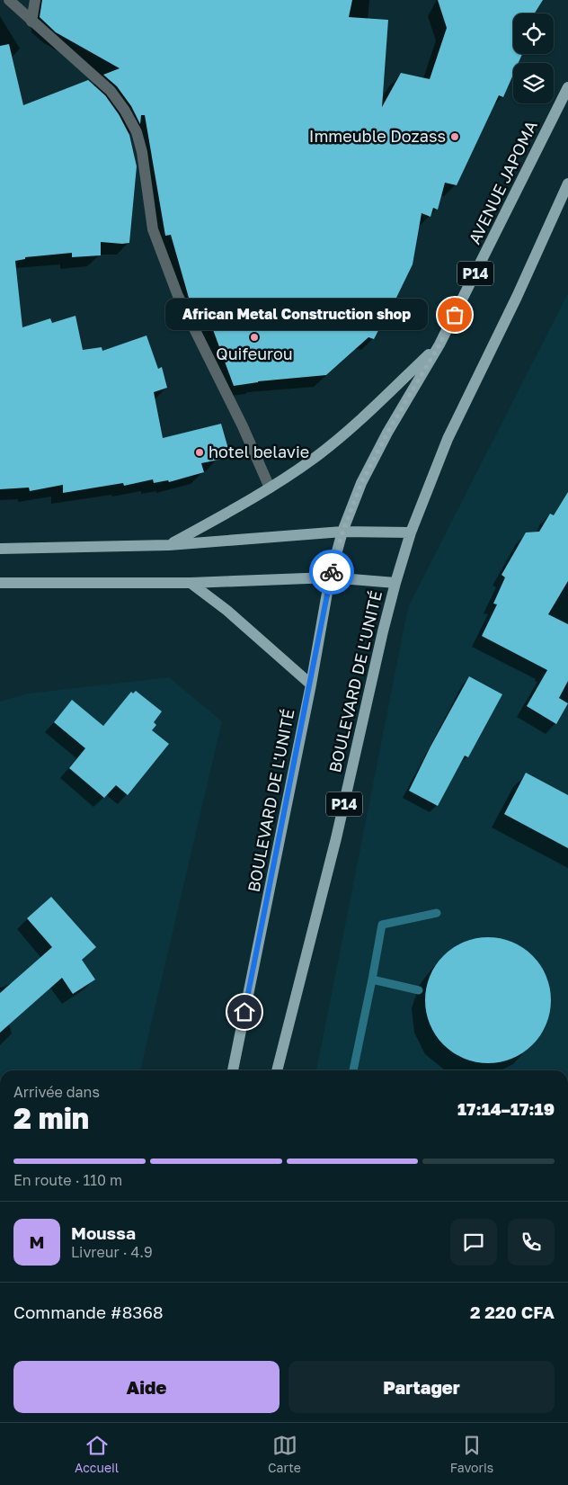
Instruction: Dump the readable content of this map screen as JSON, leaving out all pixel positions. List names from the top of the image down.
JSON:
{
  "streets": {
    "main road": ["AVENUE JAPOMA", "P14", "BOULEVARD DE L'UNITÉ"]
  },
  "crossings": [
    ["AVENUE JAPOMA", "BOULEVARD DE L'UNITÉ"],
    ["P14", "BOULEVARD DE L'UNITÉ"]
  ],
  "places": [
    "Immeuble Dozass",
    "African Metal Construction shop",
    "Quifeurou",
    "hotel belavie"
  ],
  "page": {
    "bubble": "African Metal Construction shop",
    "heading": ["2 min", "Arrivée dans", "17:14–17:19"],
    "panel": [
      "Moussa",
      "Livreur · 4.9",
      "Commande #8368",
      "2 220 CFA"
    ],
    "bar": "En route · 110 m",
    "round": "M",
    "buttons": ["Aide", "Partager"],
    "tabs": ["Accueil", "Carte", "Favoris"]
  }
}
